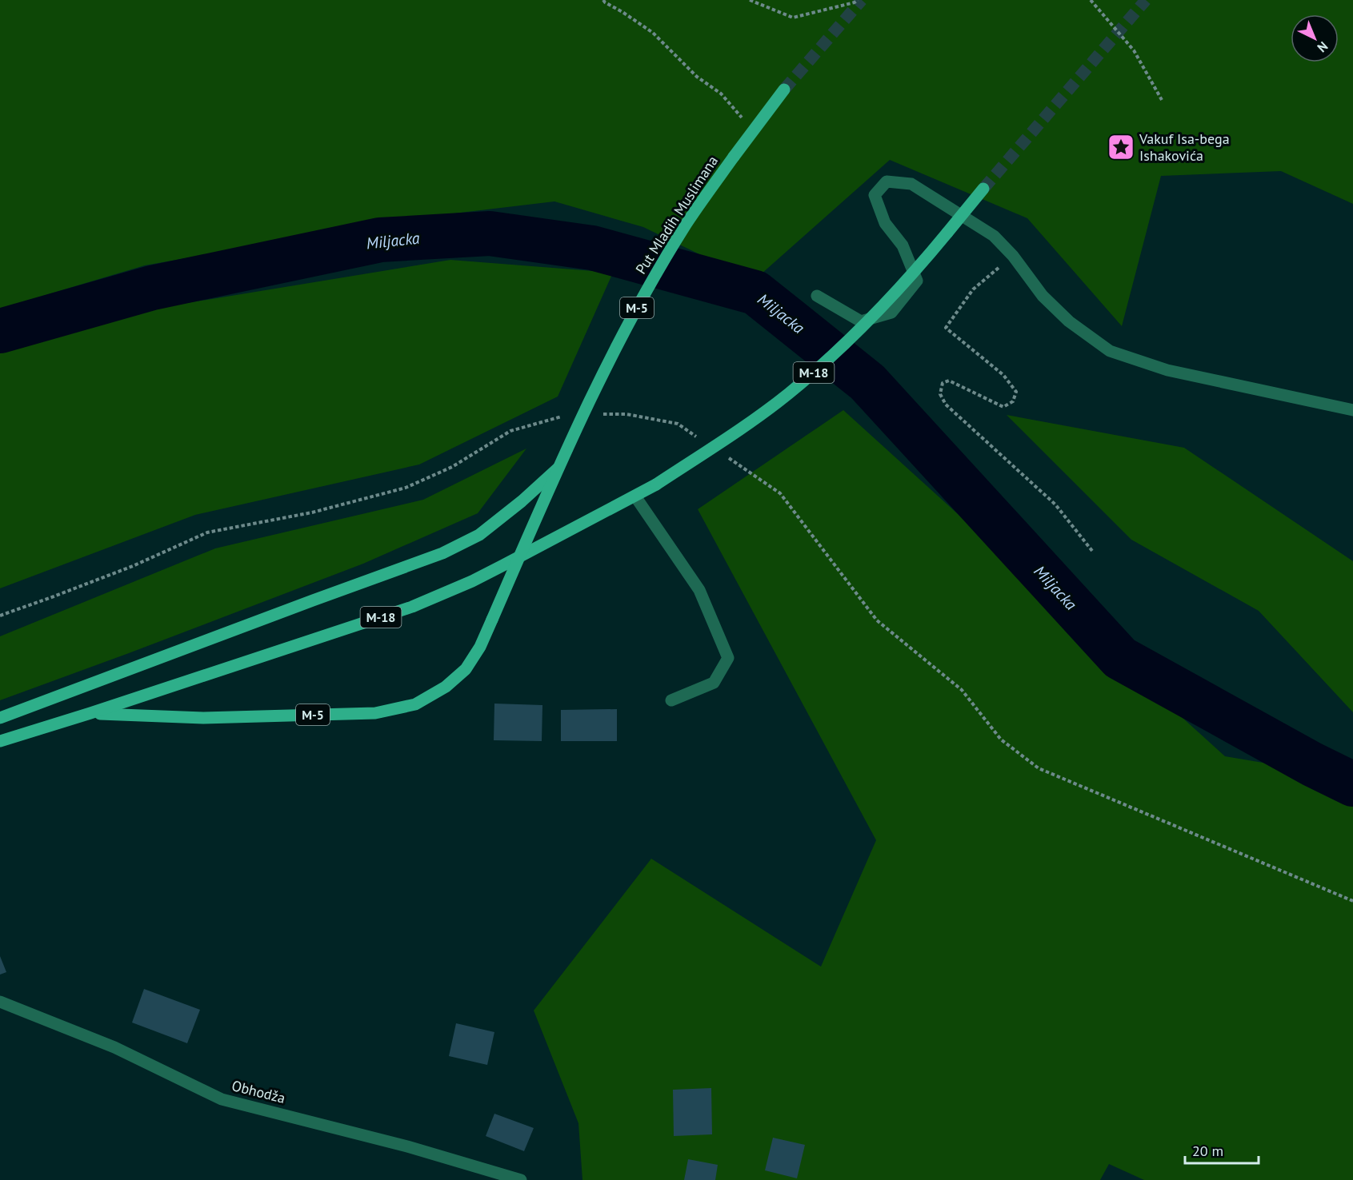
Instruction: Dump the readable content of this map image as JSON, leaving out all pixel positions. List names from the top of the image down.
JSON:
{
  "streets": {
    "main road": ["Put Mladih Muslimana", "M-5", "M-18"],
    "street": ["Obhodža"]
  },
  "crossings": [
    ["Put Mladih Muslimana", "M-5"],
    ["M-5", "M-18"]
  ],
  "water": ["Miljacka"],
  "places": {
    "place": ["Vakuf Isa-bega Ishakovića"]
  },
  "scale_bar": "20 m",
  "north": "bottom right"
}
